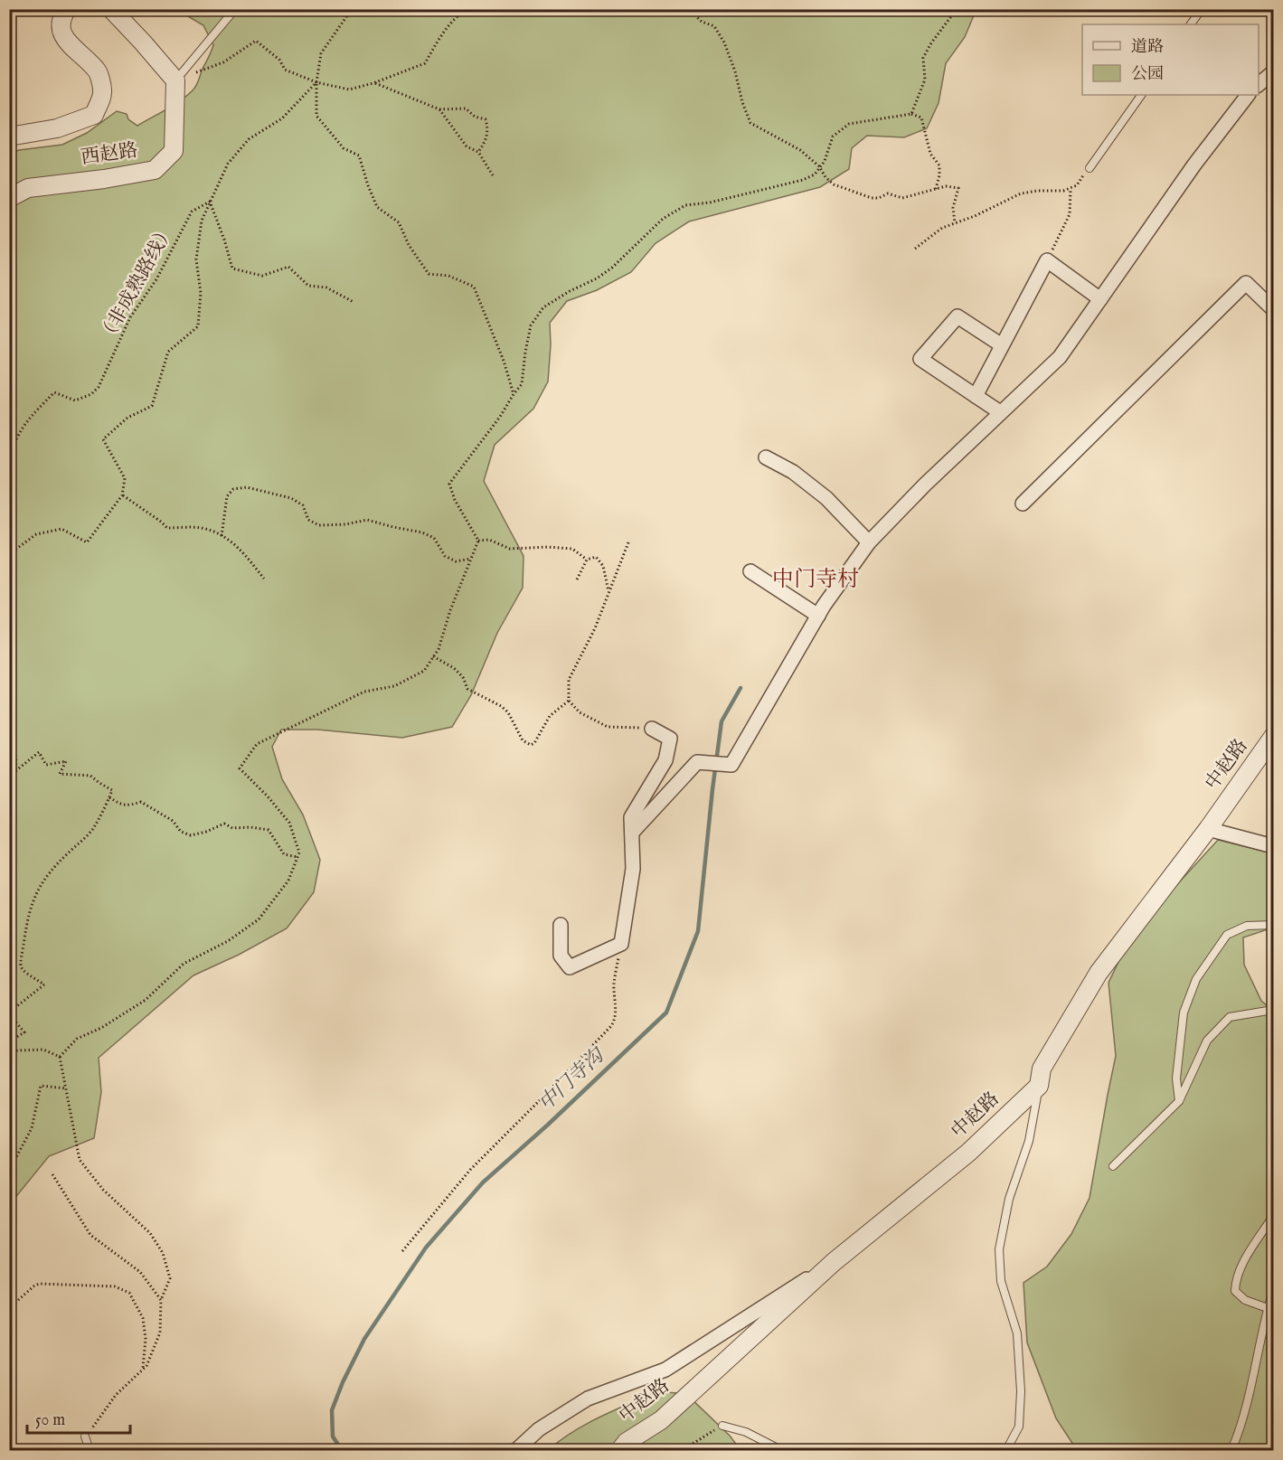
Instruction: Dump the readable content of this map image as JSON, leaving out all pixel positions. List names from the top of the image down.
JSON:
{
  "streets": {
    "street": ["西赵路", "中赵路"],
    "path": ["（非成熟路线）"]
  },
  "districts": ["中门寺村"],
  "water": ["中门寺沟"],
  "legend": ["道路", "公园"],
  "scale_bar": "50 m"
}
